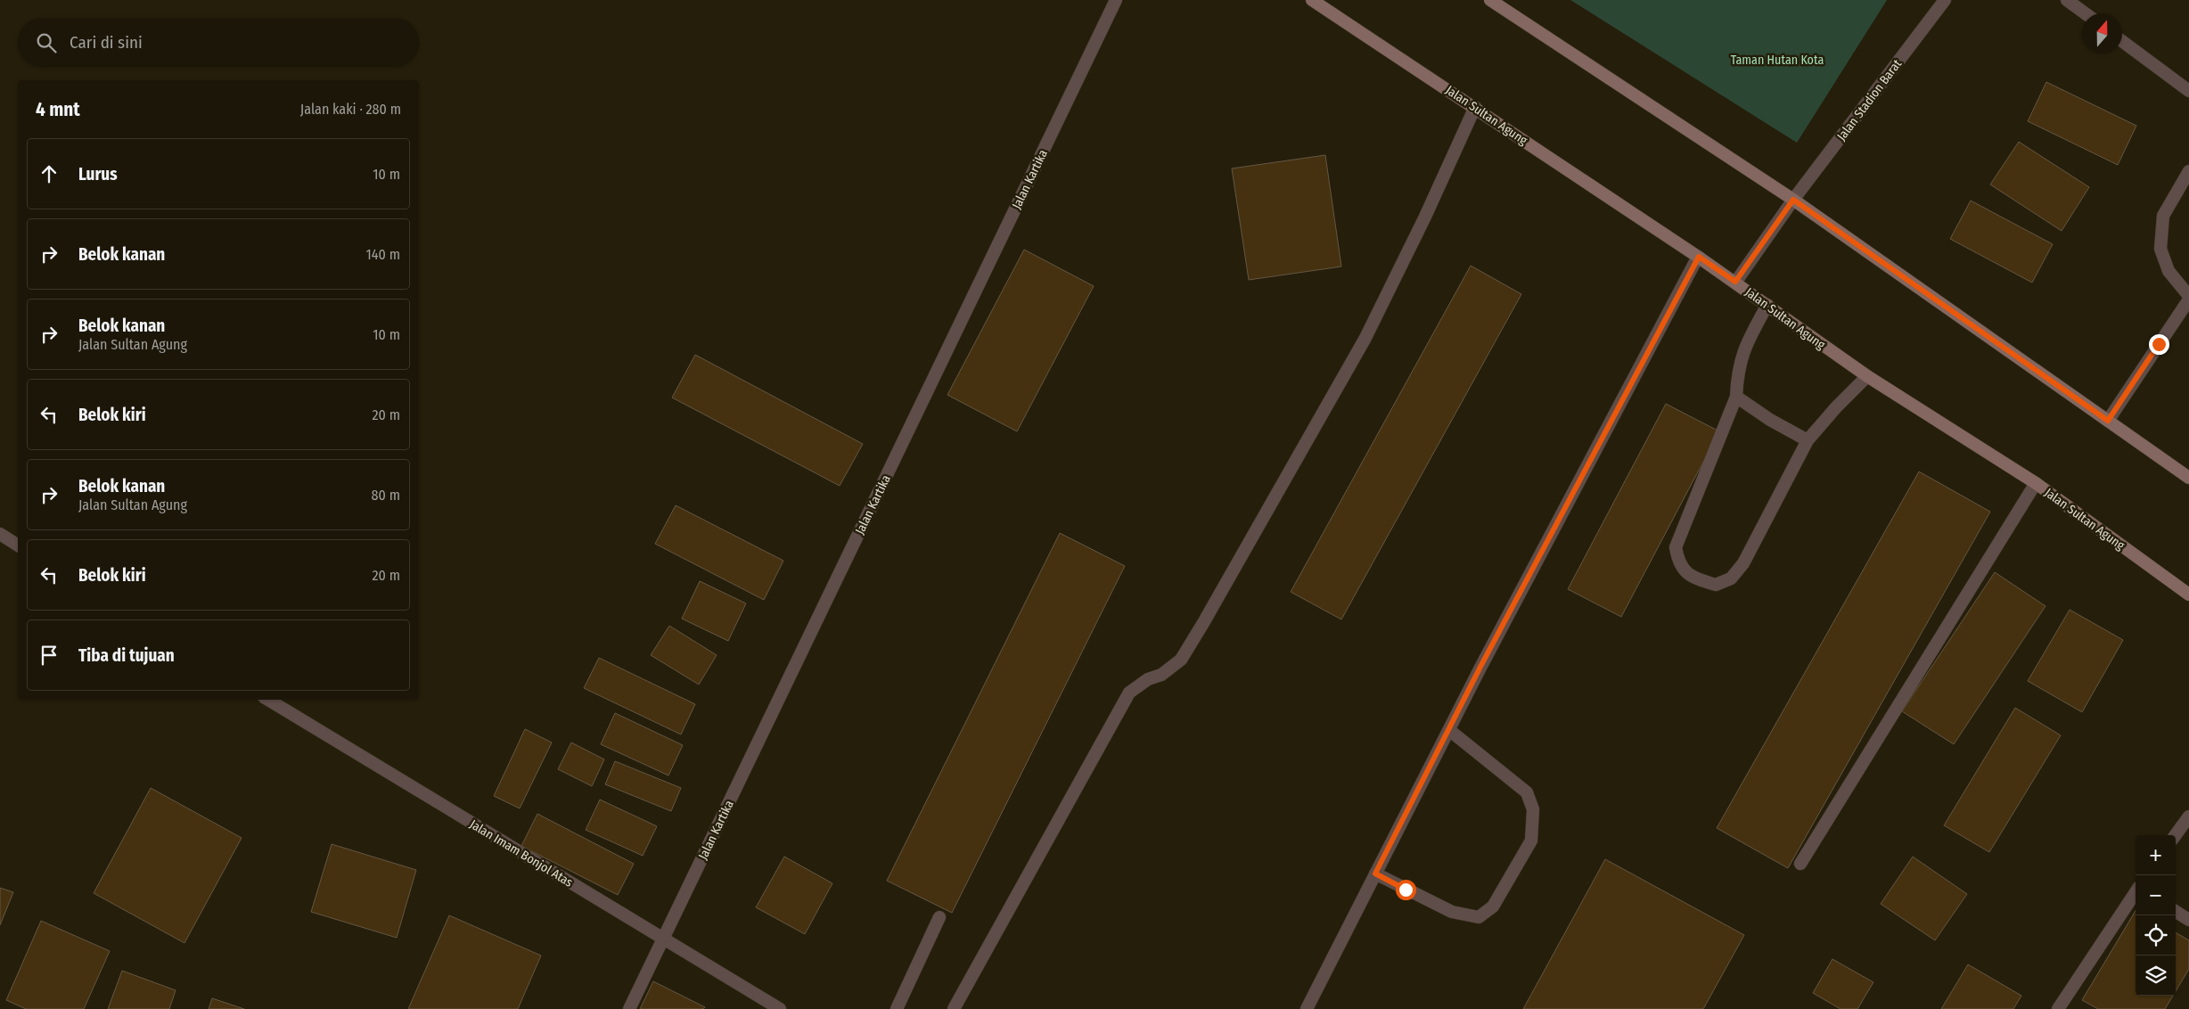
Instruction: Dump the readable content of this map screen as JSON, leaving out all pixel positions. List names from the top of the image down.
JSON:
{
  "streets": {
    "main road": ["Jalan Sultan Agung"],
    "street": ["Jalan Stadion Barat", "Jalan Kartika", "Jalan Imam Bonjol Atas"]
  },
  "crossings": [
    ["Jalan Stadion Barat", "Jalan Sultan Agung"],
    ["Jalan Kartika", "Jalan Imam Bonjol Atas"]
  ],
  "parks": ["Taman Hutan Kota"],
  "north": "top",
  "page": {
    "search": "Cari di sini",
    "heading": ["4 mnt", "Jalan kaki · 280 m"],
    "list": [
      ["Lurus", "10 m"],
      ["Belok kanan", "140 m"],
      ["Belok kanan", "Jalan Sultan Agung", "10 m"],
      ["Belok kiri", "20 m"],
      ["Belok kanan", "Jalan Sultan Agung", "80 m"],
      ["Belok kiri", "20 m"],
      "Tiba di tujuan"
    ],
    "map_buttons": ["+", "−"]
  }
}
